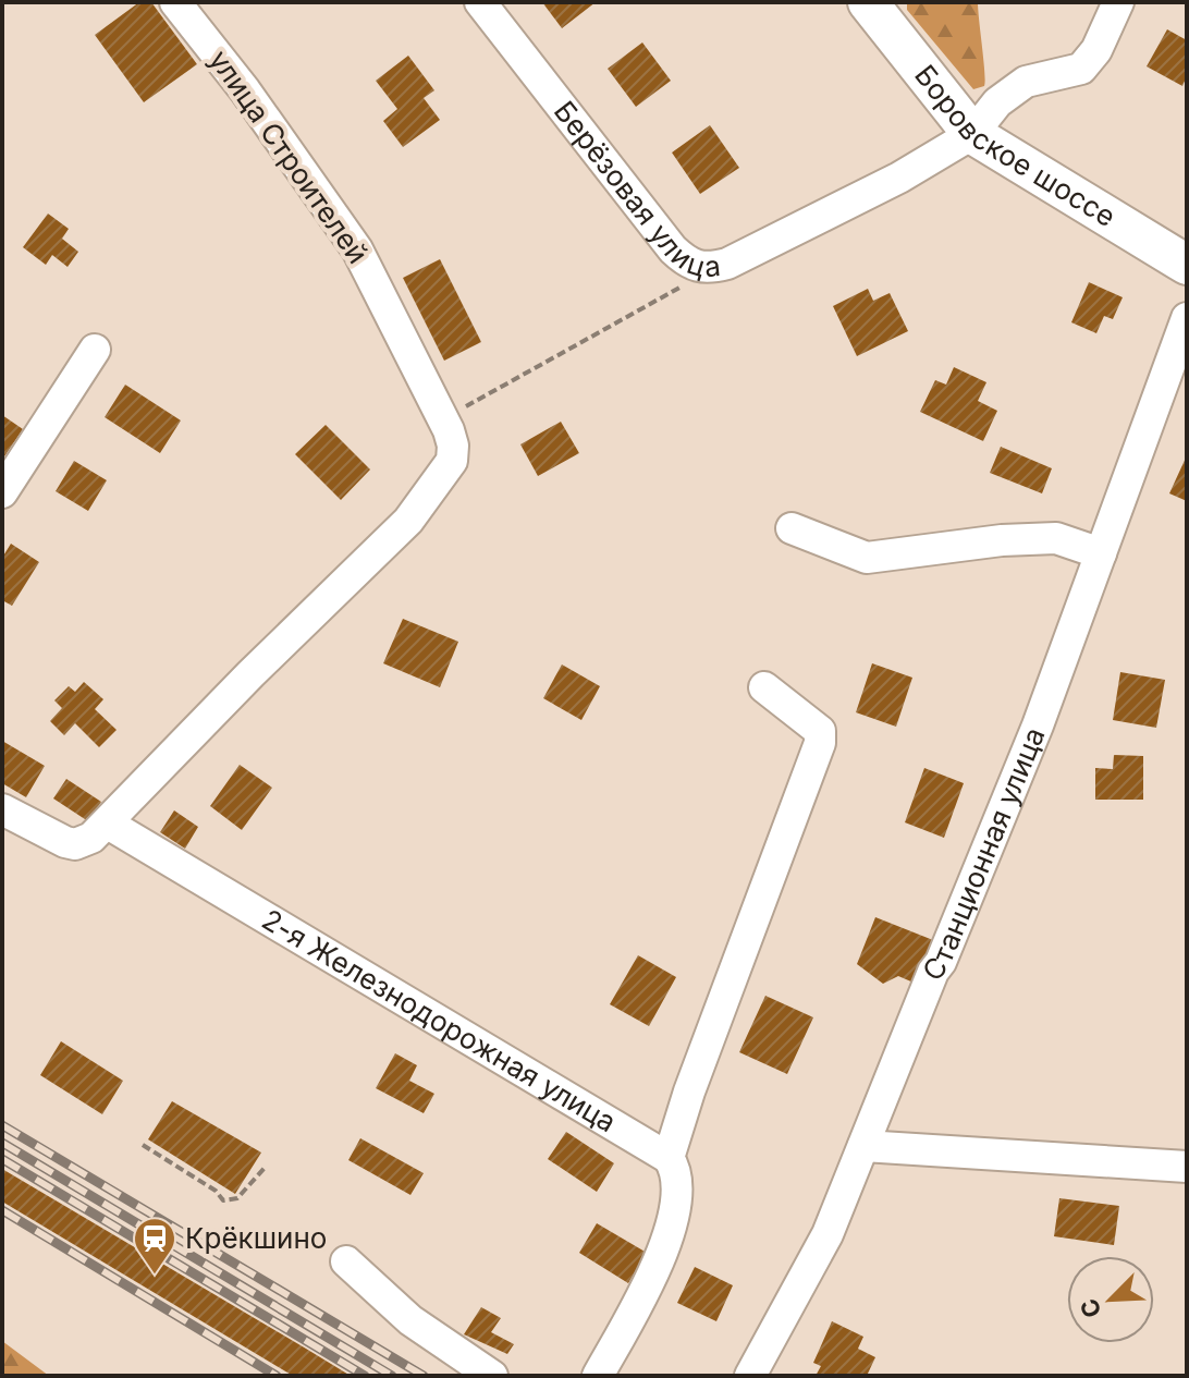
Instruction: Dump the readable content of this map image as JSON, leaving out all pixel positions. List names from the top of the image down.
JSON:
{
  "streets": {
    "main road": ["Боровское шоссе"],
    "street": [
      "улица Строителей",
      "Берёзовая улица",
      "Станционная улица",
      "2-я Железнодорожная улица"
    ]
  },
  "crossings": [
    ["Боровское шоссе", "Берёзовая улица"],
    ["улица Строителей", "2-я Железнодорожная улица"]
  ],
  "places": {
    "station": ["Крёкшино"]
  },
  "north": "bottom left"
}
